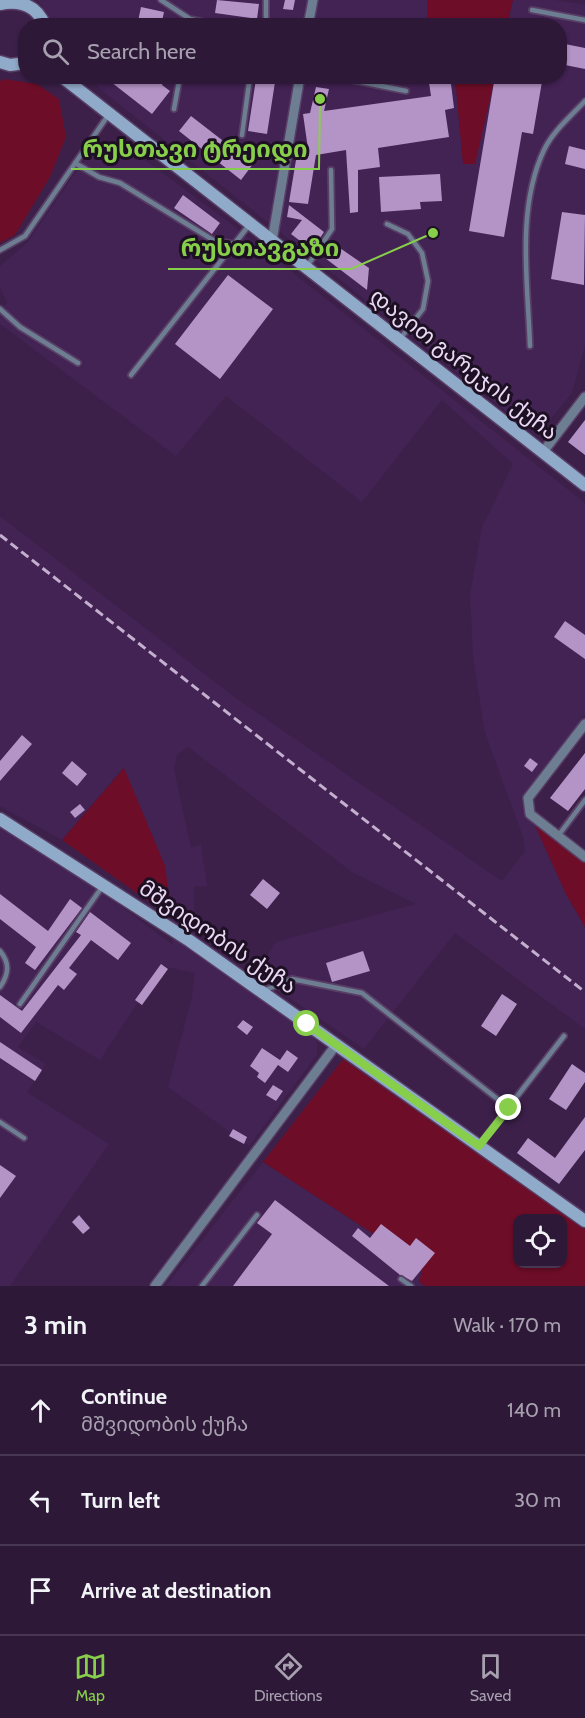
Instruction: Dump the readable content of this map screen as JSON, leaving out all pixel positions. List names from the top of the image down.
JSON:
{
  "streets": {
    "main road": ["დავით გარეჯის ქუჩა", "მშვიდობის ქუჩა"]
  },
  "places": ["რუსთავი ტრეიდი", "რუსთავგაზი"],
  "page": {
    "search": "Search here",
    "heading": ["3 min", "Walk · 170 m"],
    "list": [
      ["Continue", "მშვიდობის ქუჩა", "140 m"],
      ["Turn left", "30 m"],
      "Arrive at destination"
    ],
    "nav": ["Map", "Directions", "Saved"]
  }
}
